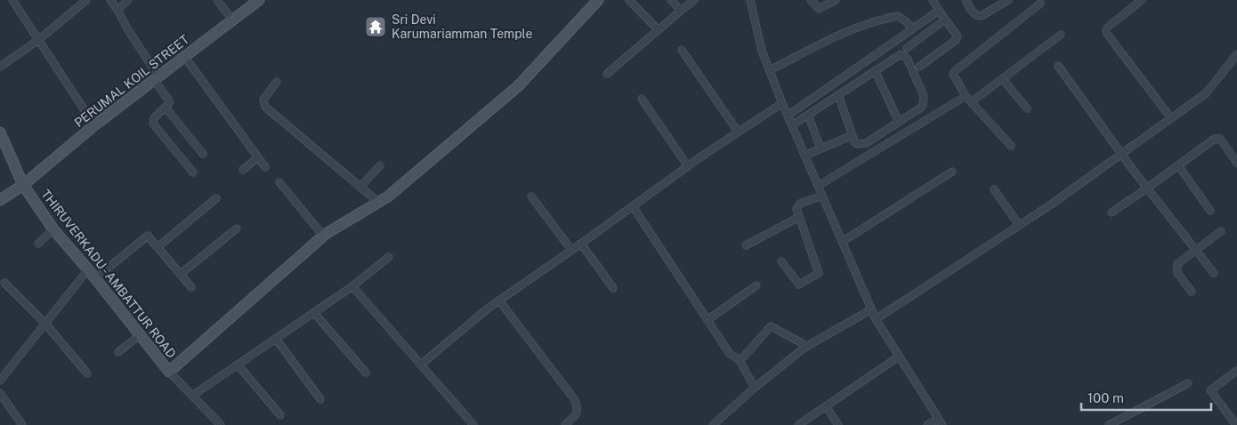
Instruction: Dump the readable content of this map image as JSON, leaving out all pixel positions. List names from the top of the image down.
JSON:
{
  "streets": {
    "main road": ["PERUMAL KOIL STREET", "THIRUVERKADU - AMBATTUR ROAD"]
  },
  "crossings": [
    ["PERUMAL KOIL STREET", "THIRUVERKADU - AMBATTUR ROAD"]
  ],
  "places": {
    "temple": ["Sri Devi Karumariamman Temple"]
  },
  "scale_bar": "100 m"
}
